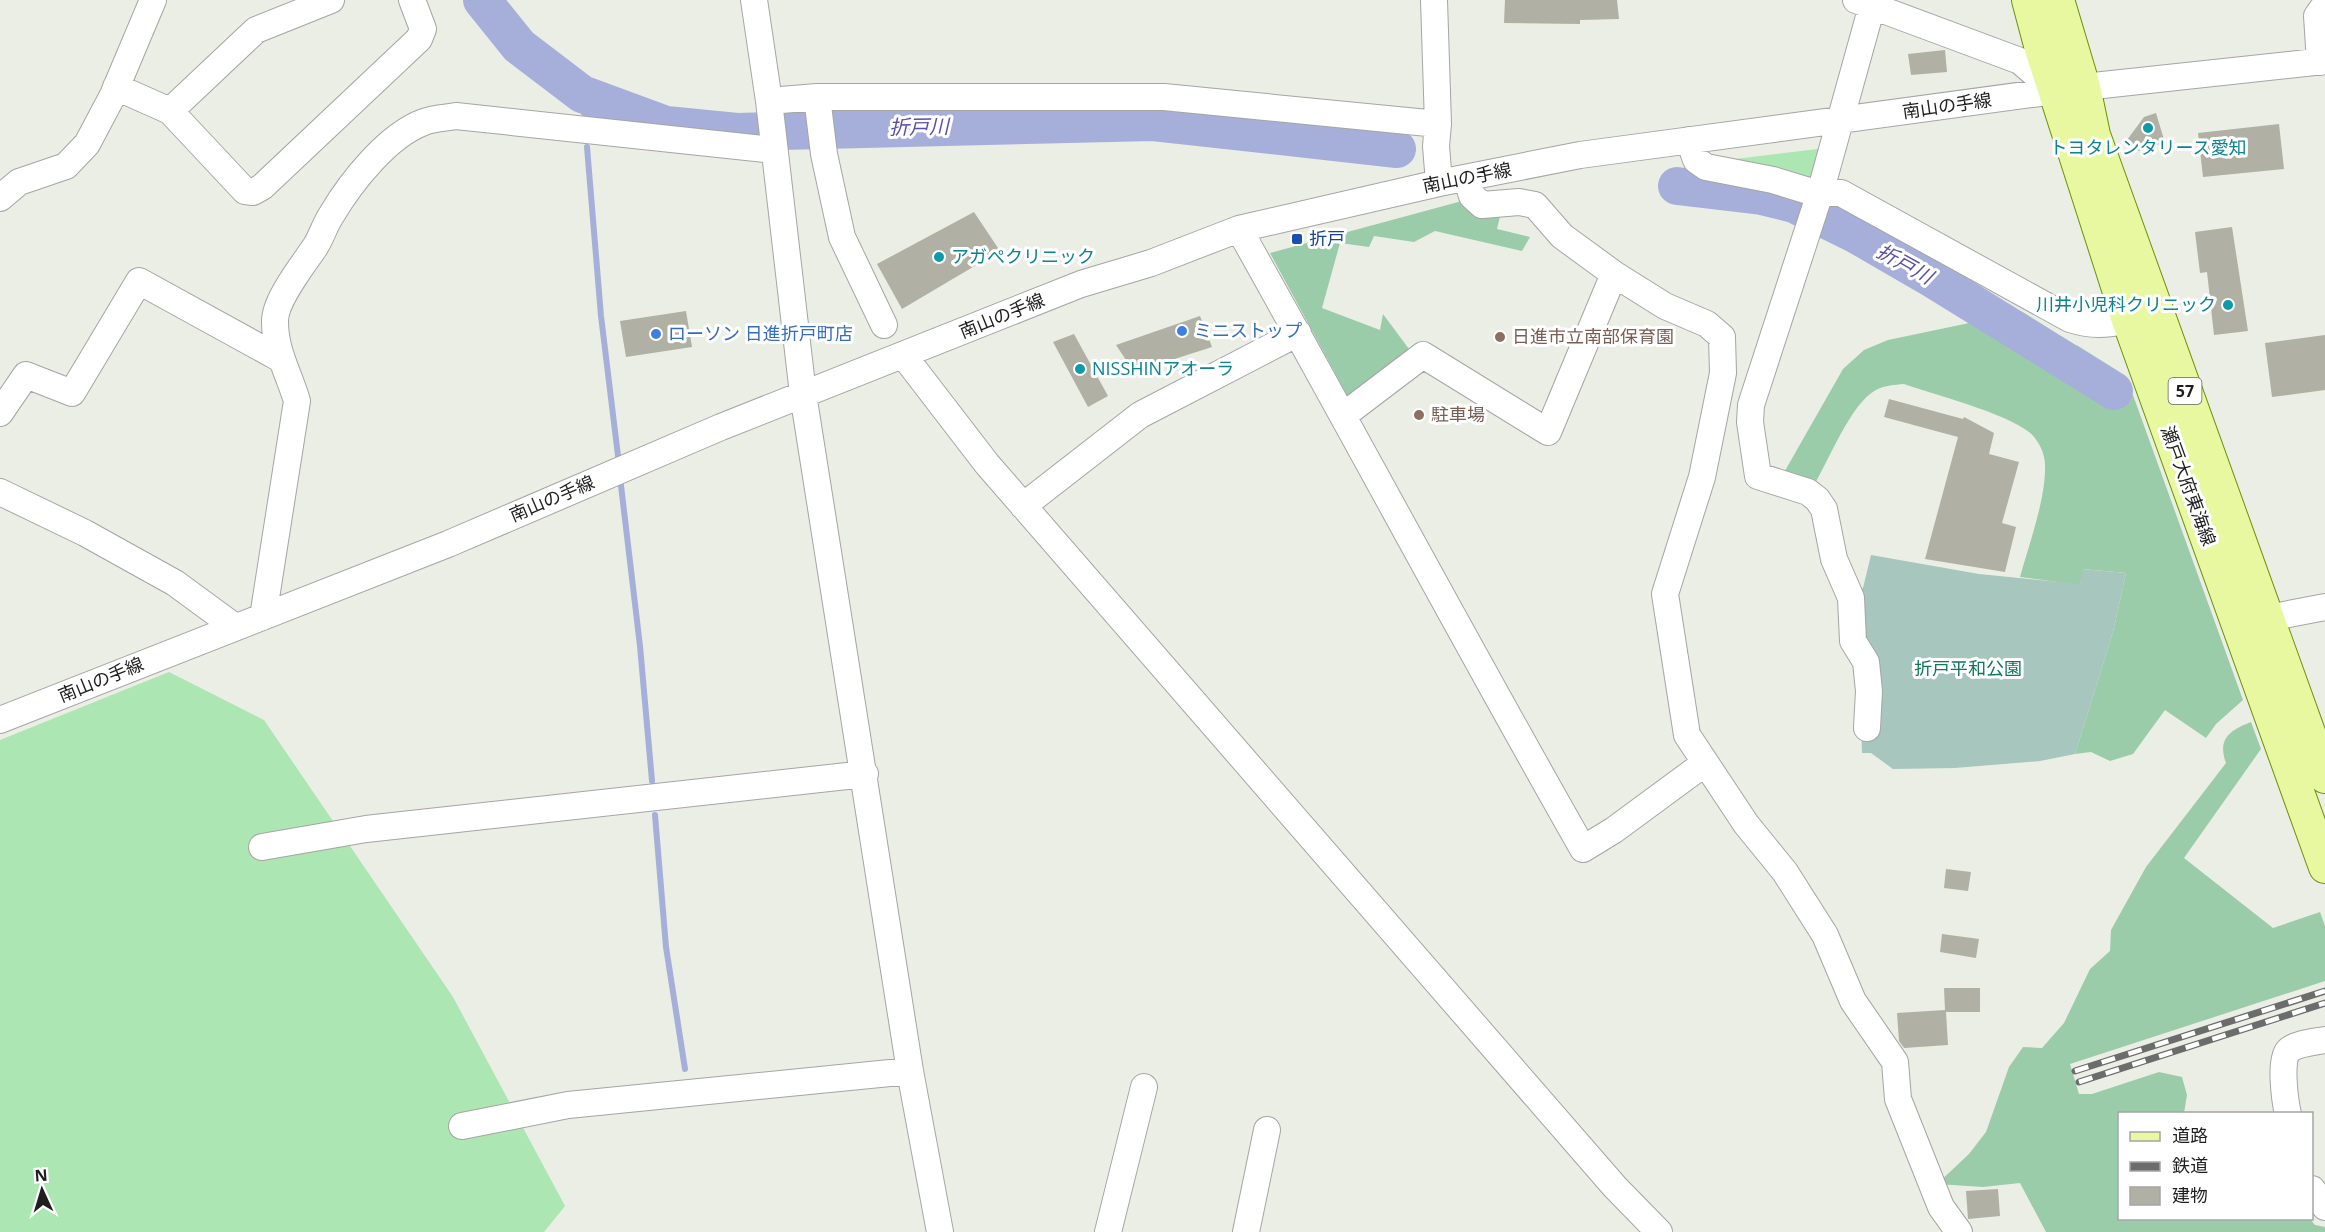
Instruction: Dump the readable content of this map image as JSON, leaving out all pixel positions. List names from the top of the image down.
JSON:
{
  "streets": {
    "main road": ["57", "瀬戸大府東海線"],
    "street": ["南山の手線"]
  },
  "crossings": [
    ["南山の手線", "瀬戸大府東海線"]
  ],
  "water": ["折戸川"],
  "parks": ["折戸平和公園"],
  "places": {
    "other": [
      "トヨタレンタリース愛知",
      "アガぺクリニック",
      "川井小児科クリニック",
      "ミニストップ",
      "ローソン 日進折戸町店",
      "日進市立南部保育園",
      "NISSHINアオーラ",
      "駐車場"
    ],
    "transit": ["折戸"]
  },
  "legend": ["道路", "鉄道", "建物"],
  "north": "top"
}
